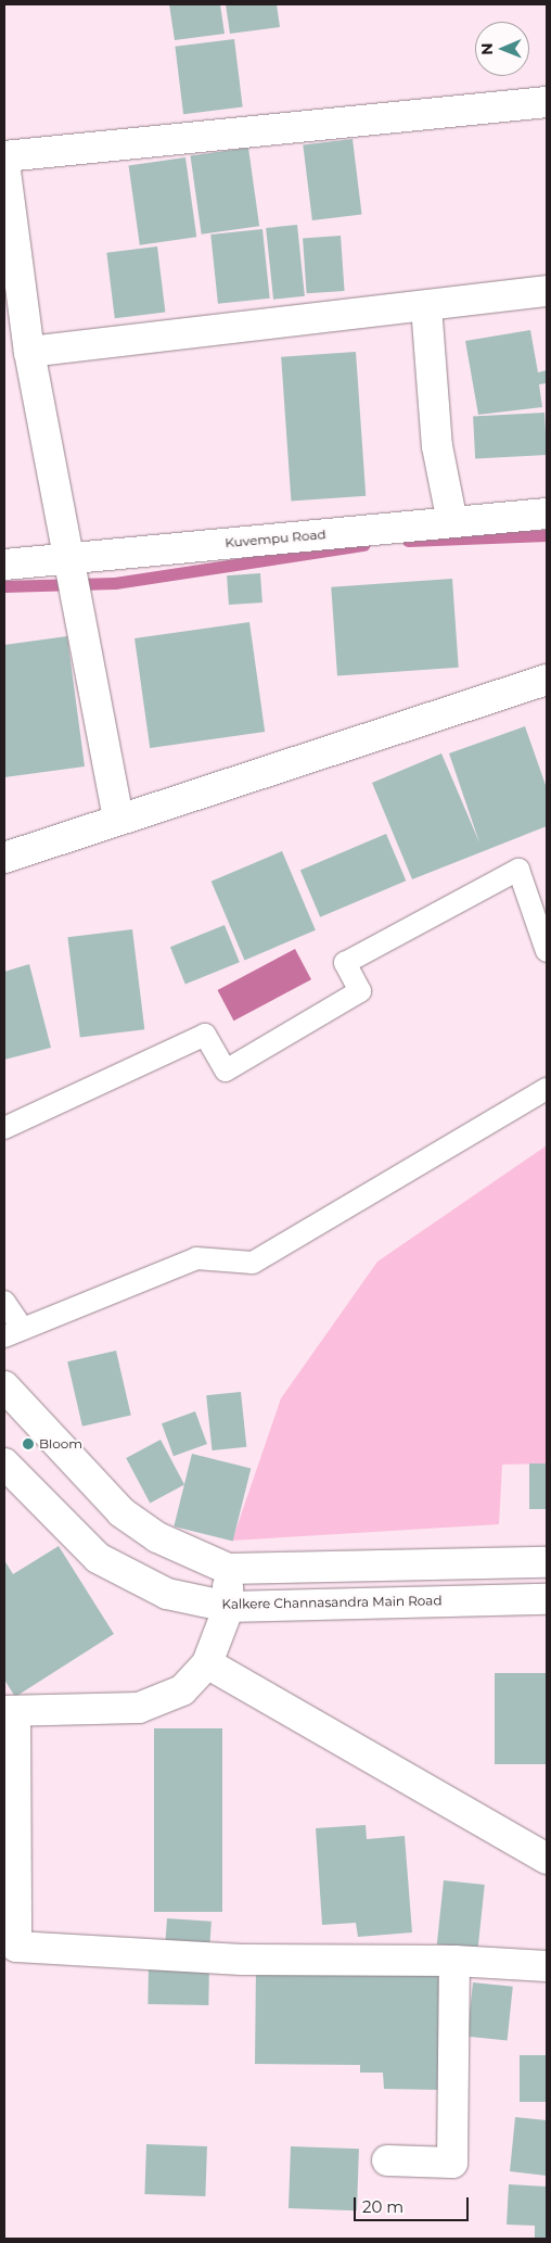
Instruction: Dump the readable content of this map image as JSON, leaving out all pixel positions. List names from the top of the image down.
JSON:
{
  "streets": {
    "street": ["Kuvempu Road", "Kalkere Channasandra Main Road"]
  },
  "places": ["Bloom"],
  "scale_bar": "20 m",
  "north": "left"
}
